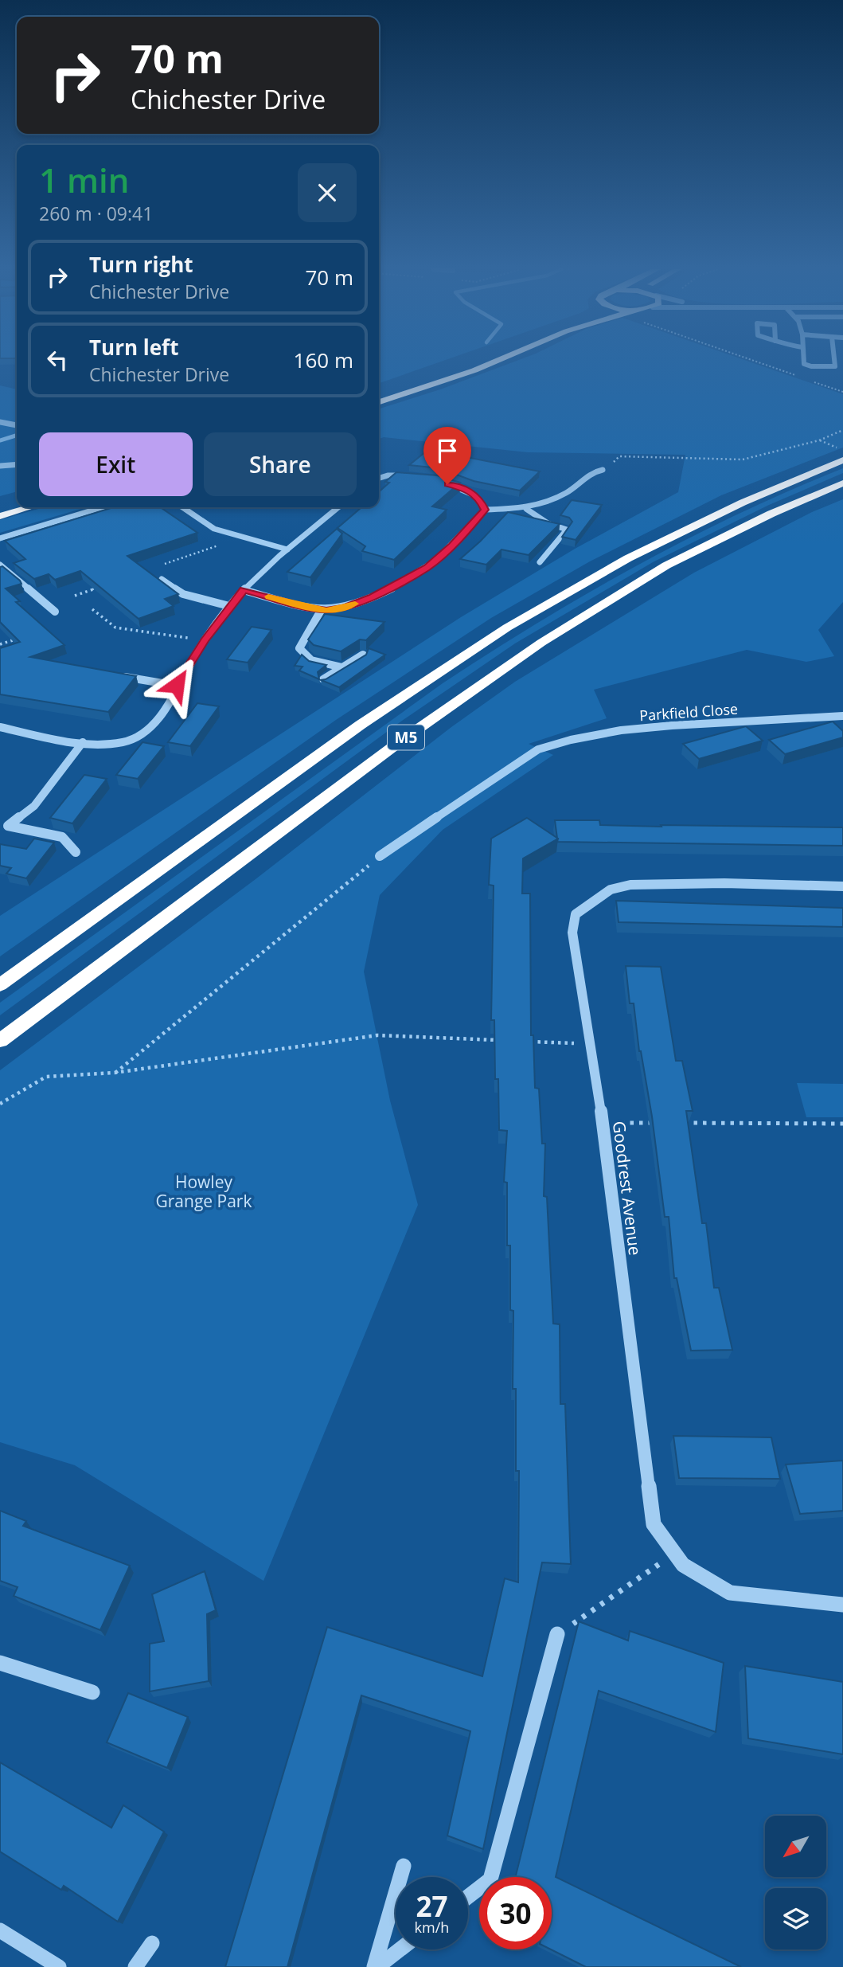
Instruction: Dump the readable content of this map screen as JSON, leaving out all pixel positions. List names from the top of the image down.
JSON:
{
  "streets": {
    "highway": ["M5"],
    "street": ["Parkfield Close", "Goodrest Avenue"]
  },
  "parks": ["Howley Grange Park"],
  "north": "bottom left",
  "page": {
    "turn": ["70 m", "Chichester Drive"],
    "heading": ["1 min", "260 m · 09:41"],
    "list": [
      {
        "name": "Turn right",
        "note": "Chichester Drive",
        "value": "70 m"
      },
      {
        "name": "Turn left",
        "note": "Chichester Drive",
        "value": "160 m"
      }
    ],
    "buttons": ["Exit", "Share"],
    "speed": "27 km/h",
    "limit": "30"
  }
}
